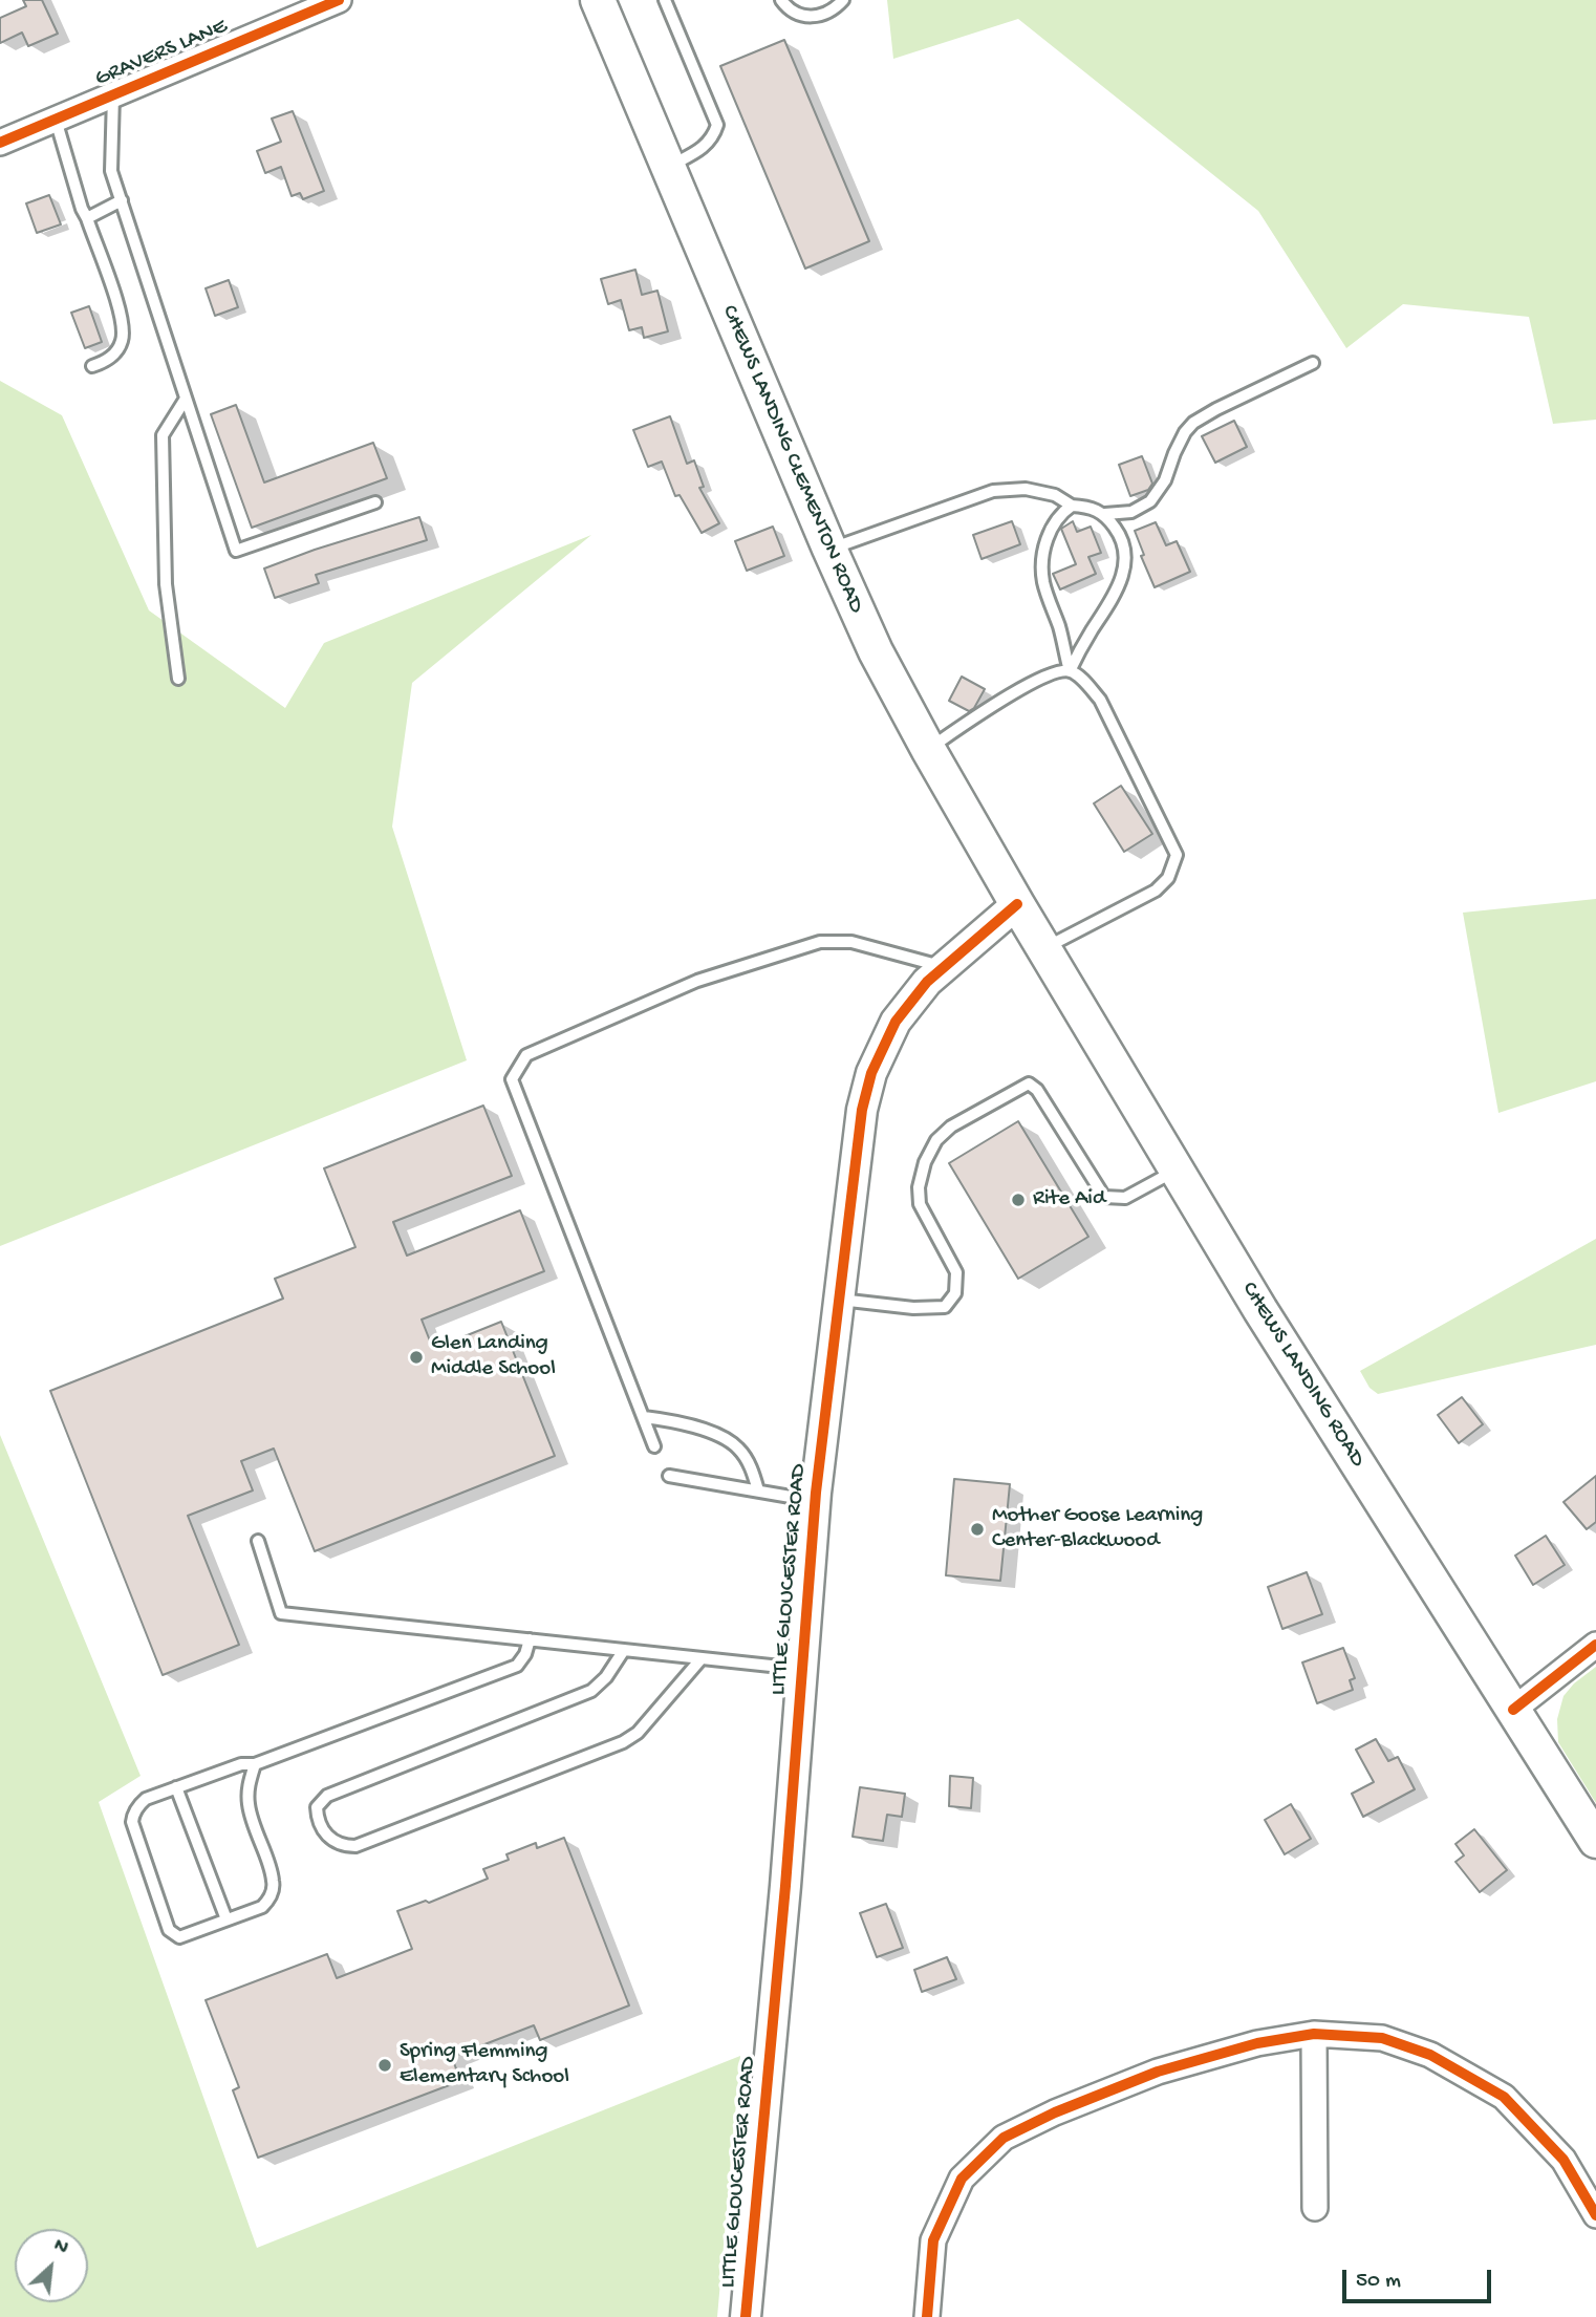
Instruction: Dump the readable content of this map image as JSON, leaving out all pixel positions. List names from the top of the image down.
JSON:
{
  "streets": {
    "main road": ["CHEWS LANDING CLEMENTON ROAD", "CHEWS LANDING ROAD"],
    "street": ["GRAVERS LANE", "LITTLE GLOUCESTER ROAD"]
  },
  "crossings": [
    ["CHEWS LANDING CLEMENTON ROAD", "CHEWS LANDING ROAD"],
    ["CHEWS LANDING CLEMENTON ROAD", "LITTLE GLOUCESTER ROAD"],
    ["CHEWS LANDING ROAD", "LITTLE GLOUCESTER ROAD"]
  ],
  "places": [
    "Rite Aid",
    "Glen Landing Middle School",
    "Mother Goose Learning Center-Blackwood",
    "Spring Flemming Elementary School"
  ],
  "scale_bar": "50 m",
  "north": "top right"
}
